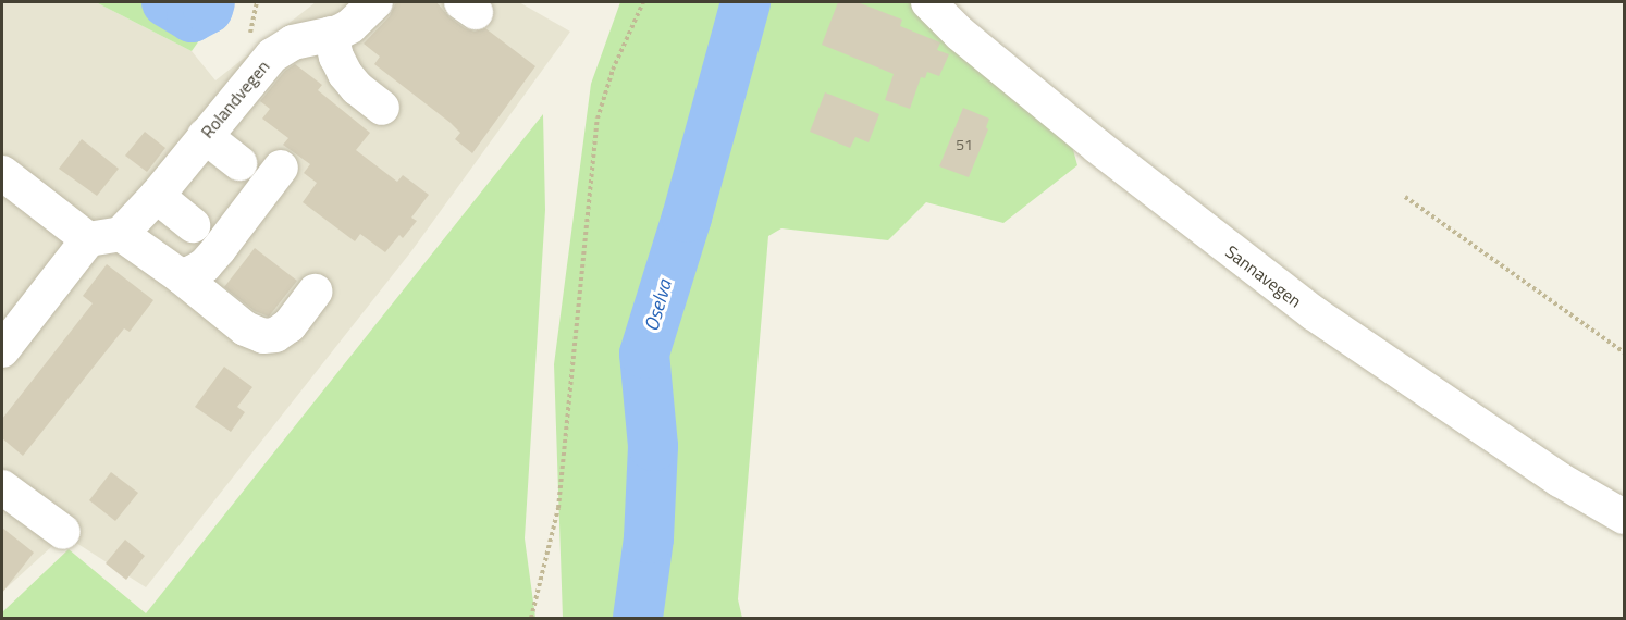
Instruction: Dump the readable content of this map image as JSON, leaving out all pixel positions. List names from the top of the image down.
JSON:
{
  "streets": {
    "street": ["Rolandvegen", "Sannavegen"]
  },
  "water": ["Oselva"],
  "house_numbers": ["51"]
}
